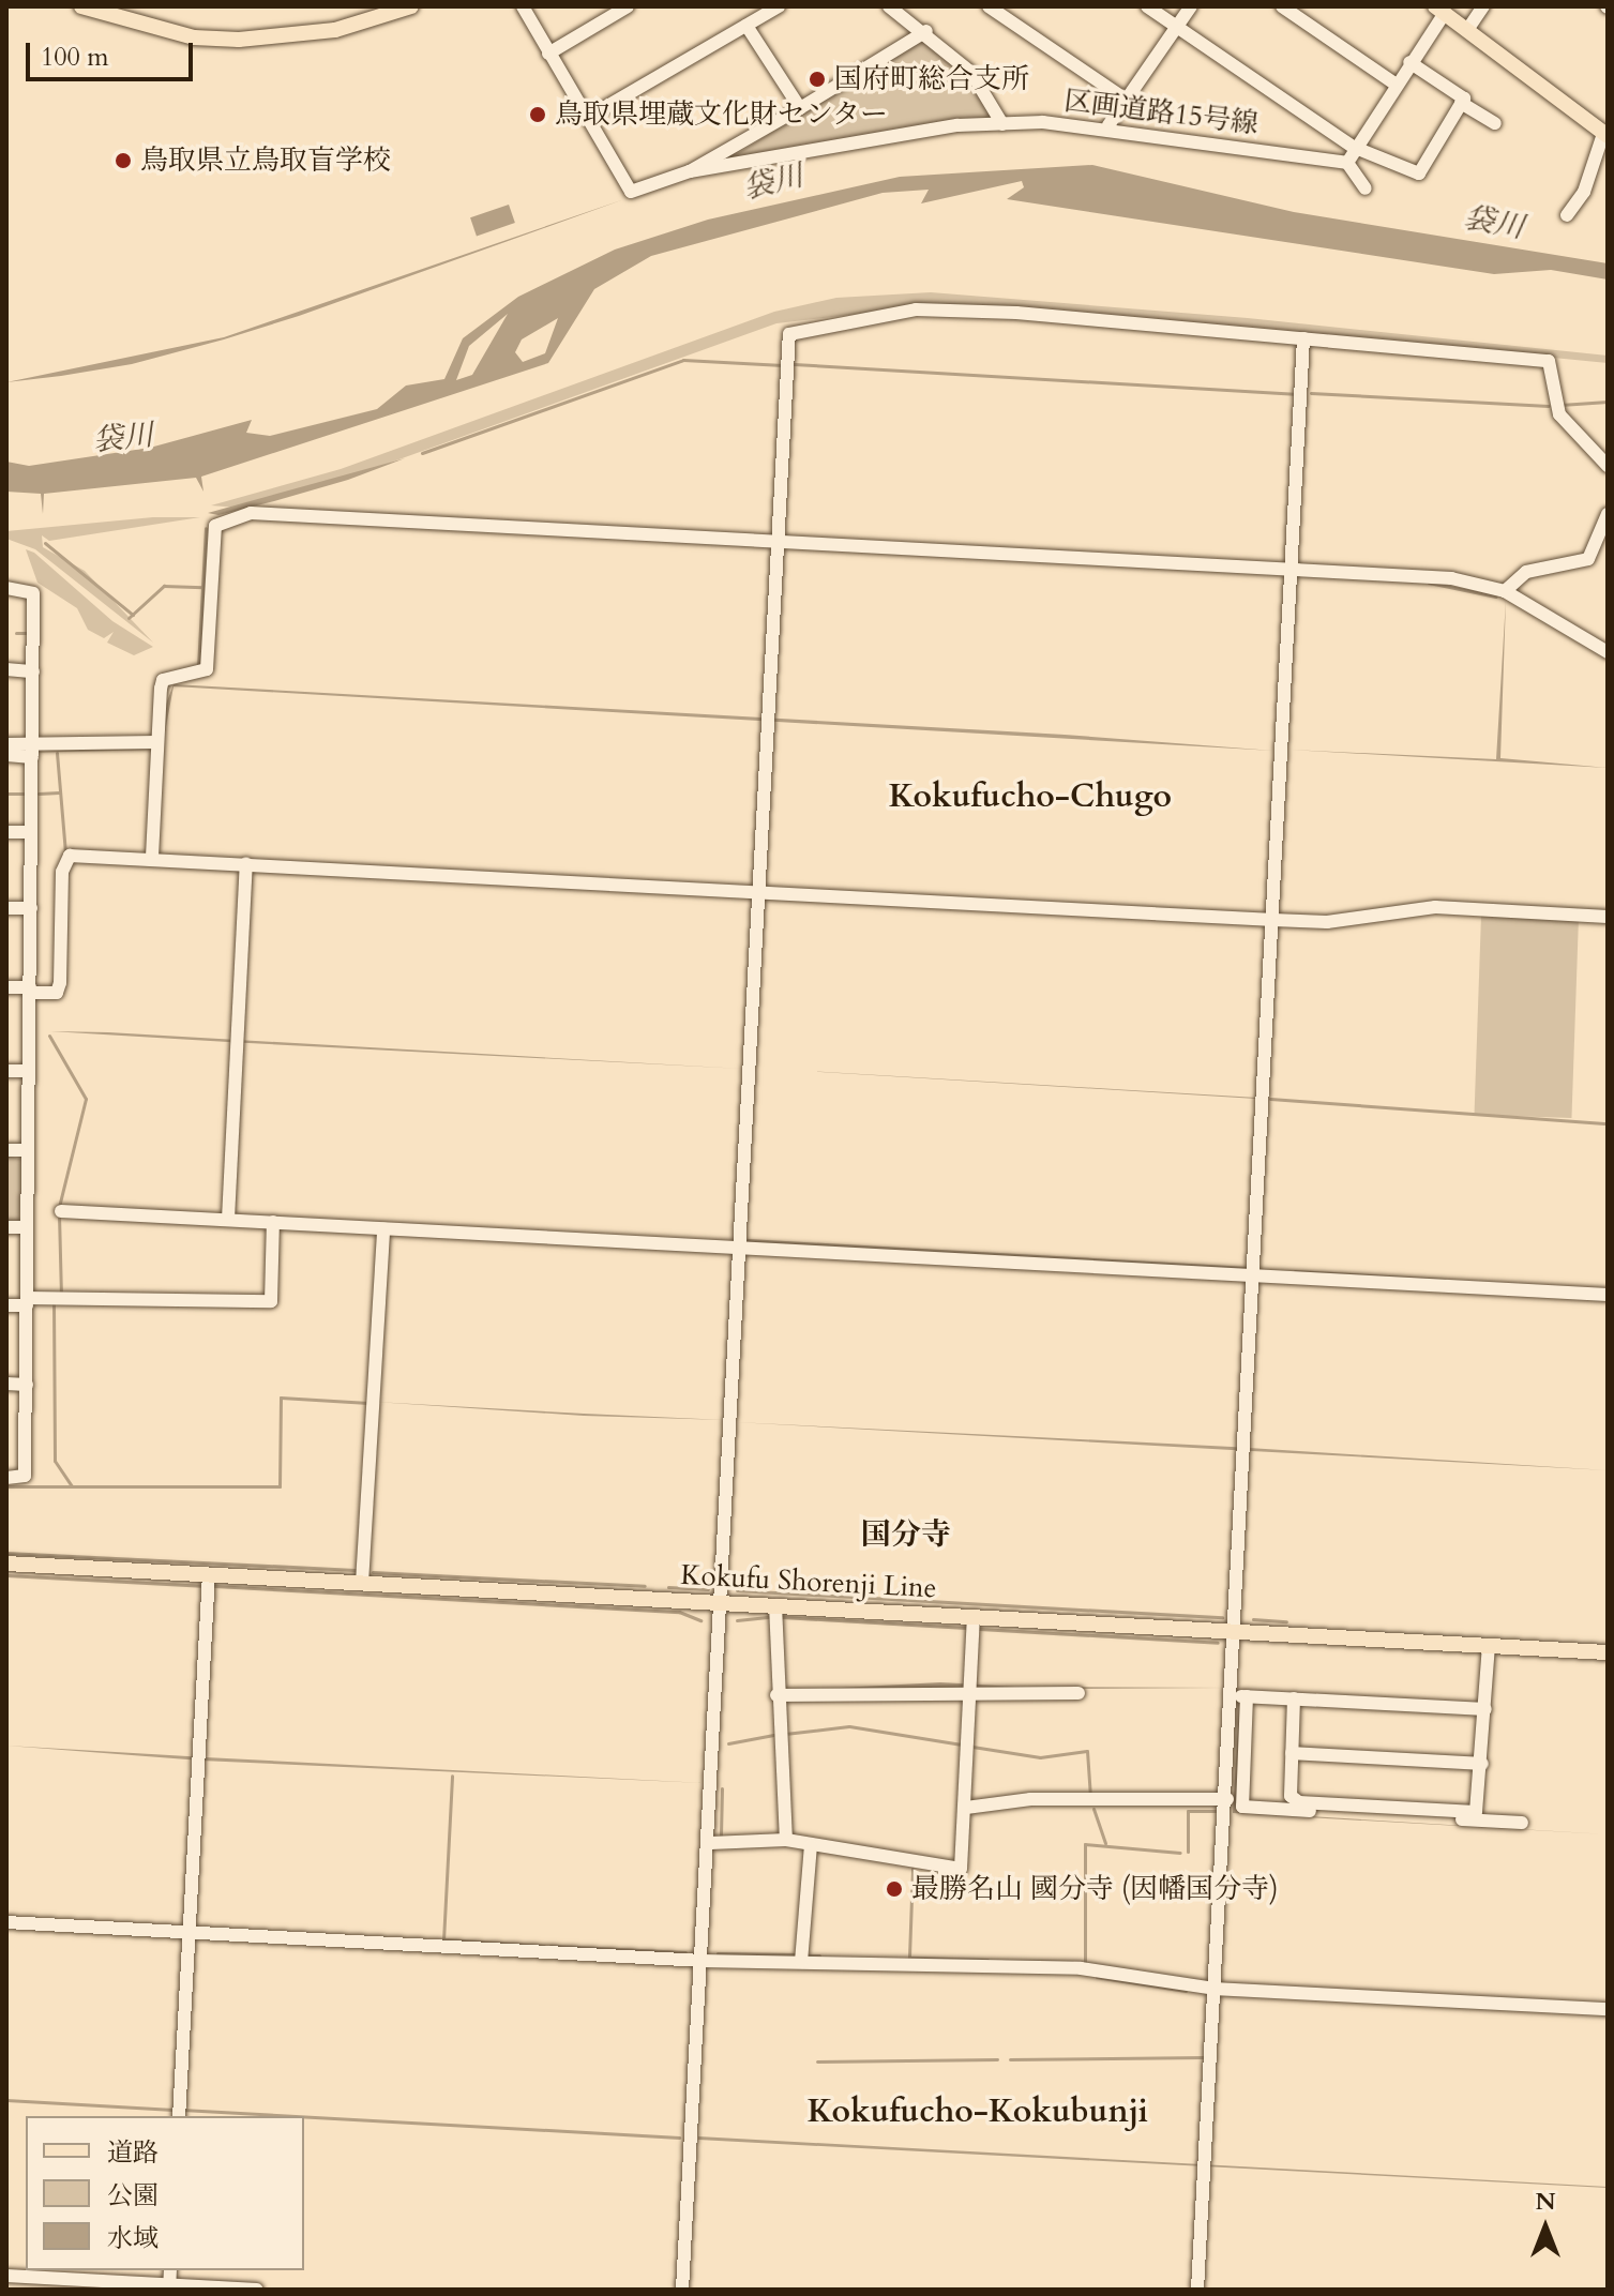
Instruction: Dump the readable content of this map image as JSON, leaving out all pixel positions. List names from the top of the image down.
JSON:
{
  "streets": {
    "main road": ["Kokufu Shorenji Line"],
    "street": ["区画道路15号線"]
  },
  "districts": ["Kokufucho-Chugo", "国分寺", "Kokufucho-Kokubunji"],
  "water": ["袋川"],
  "places": [
    "国府町総合支所",
    "鳥取県埋蔵文化財センター",
    "鳥取県立鳥取盲学校",
    "最勝名山 國分寺 (因幡国分寺)"
  ],
  "legend": ["道路", "公園", "水域"],
  "scale_bar": "100 m",
  "north": "top"
}
